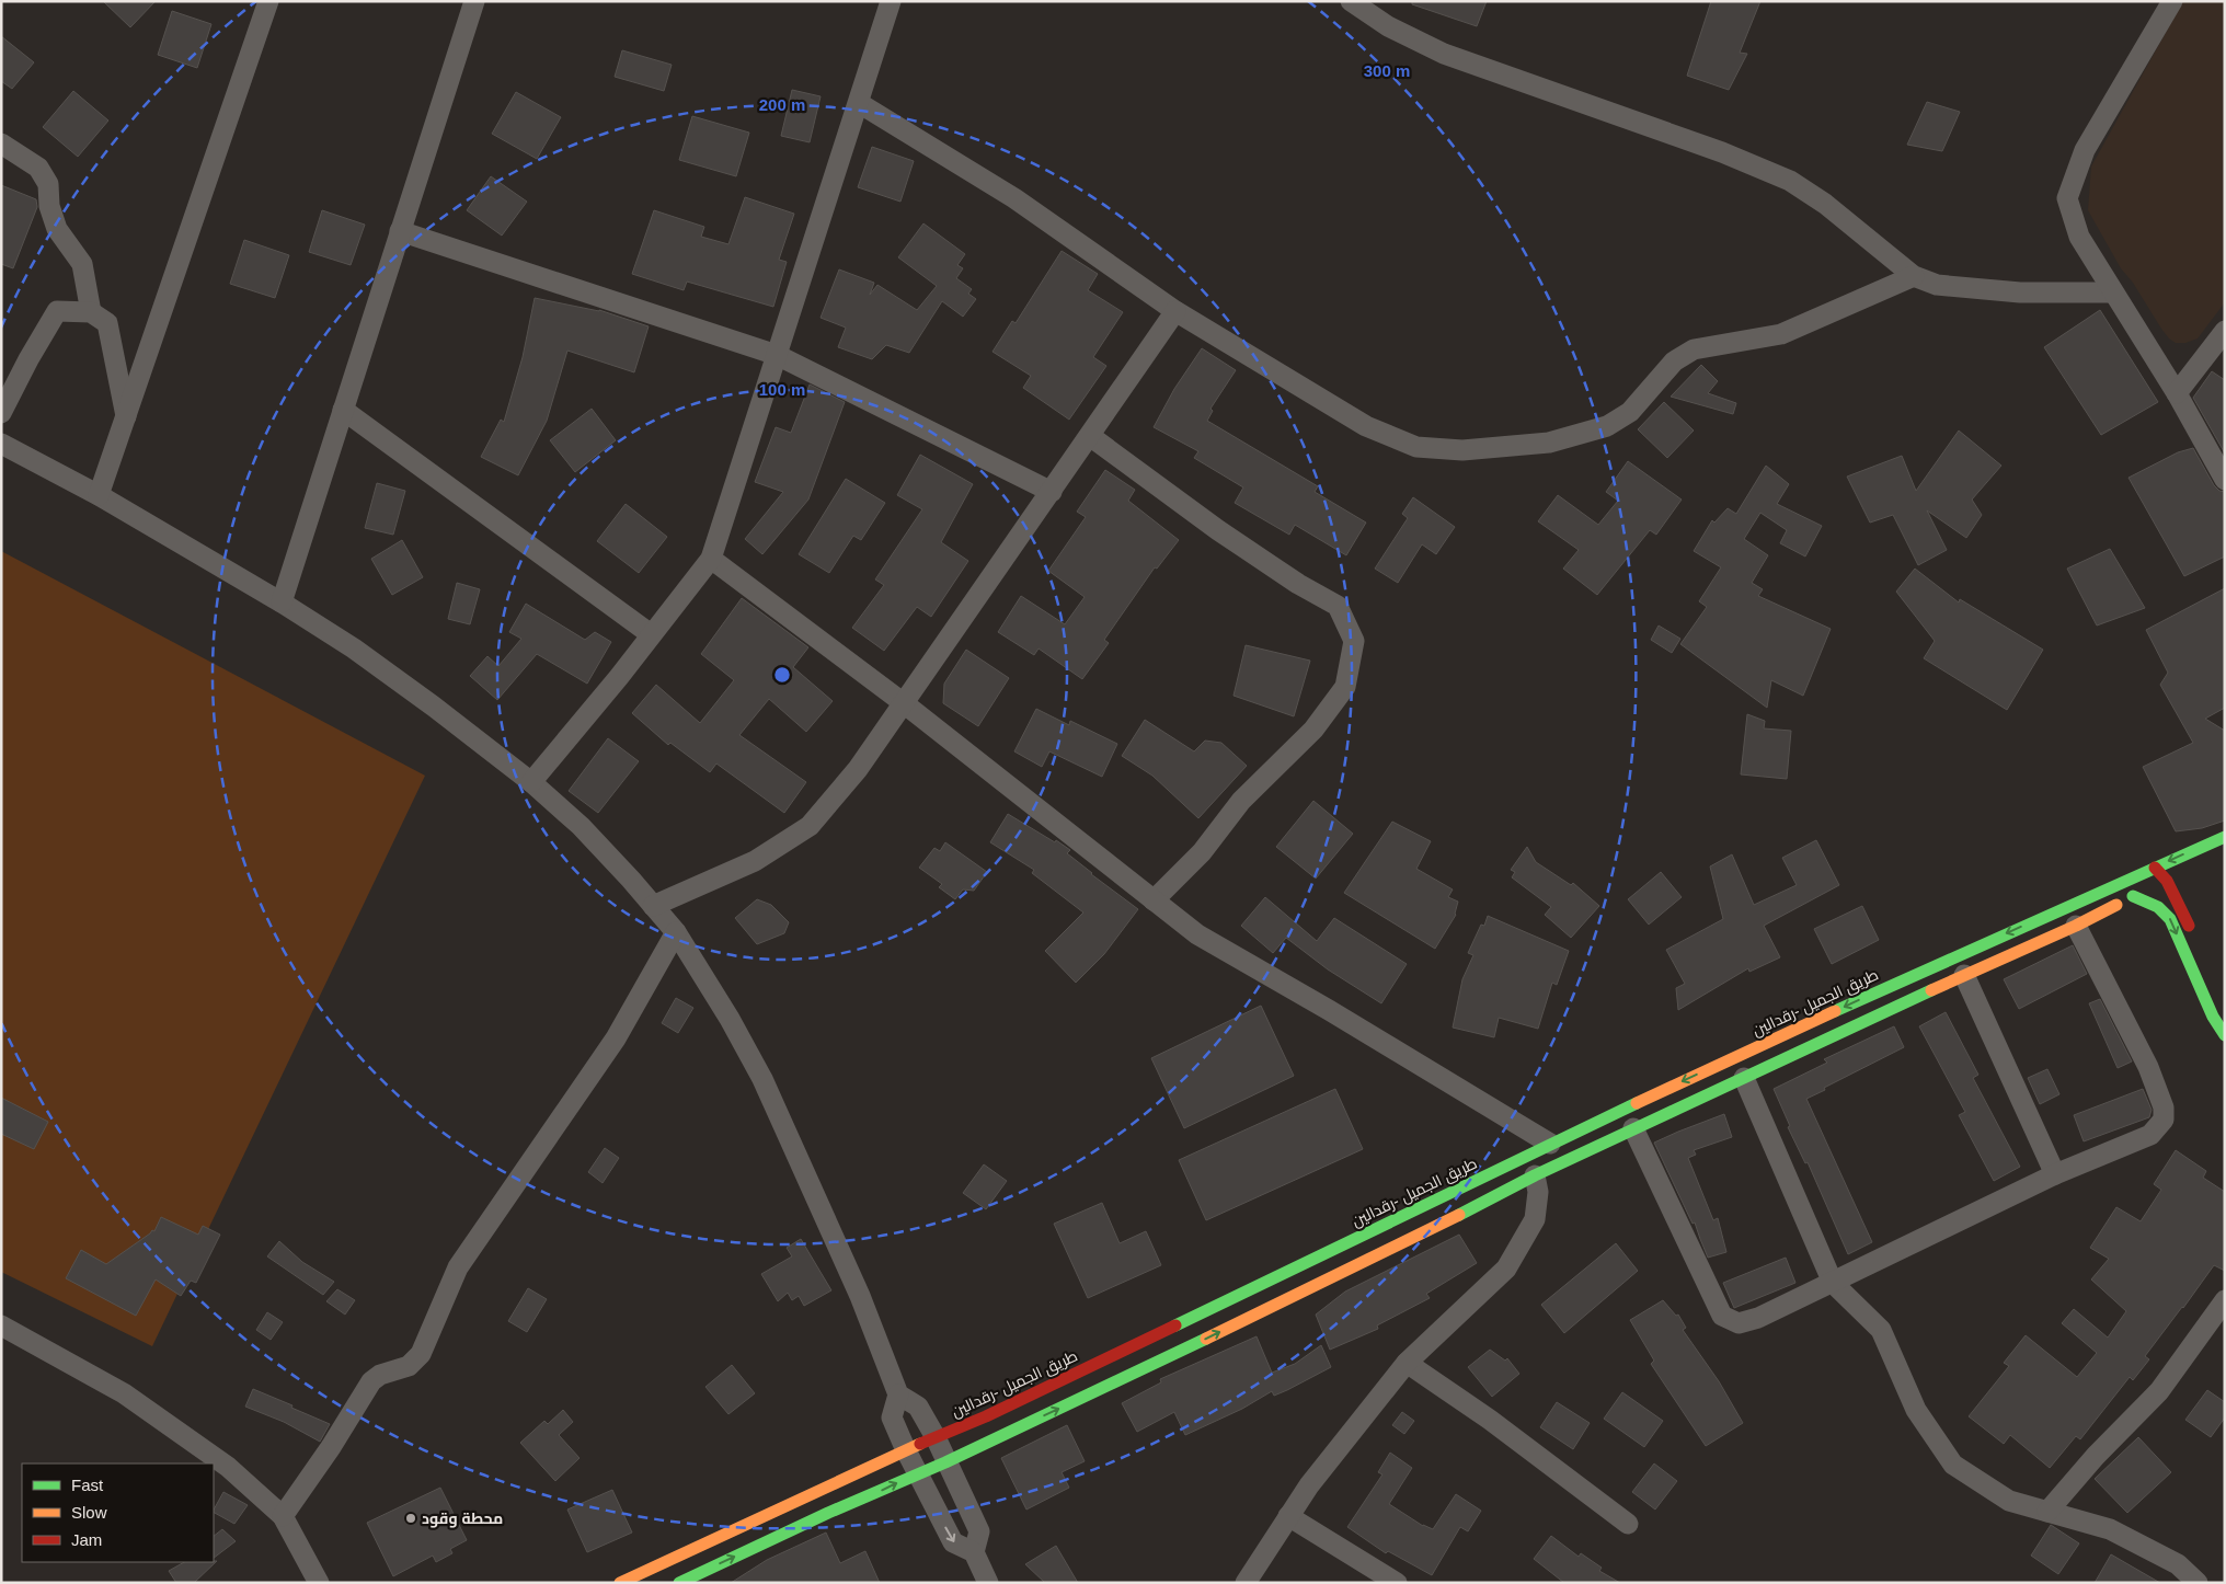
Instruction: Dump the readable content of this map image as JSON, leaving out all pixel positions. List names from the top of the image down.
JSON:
{
  "streets": {
    "main road": ["طريق الجميل -رقدالين"]
  },
  "places": ["محطة وقود"],
  "legend": ["Fast", "Slow", "Jam"],
  "rings": ["300 m", "200 m", "100 m"]
}
